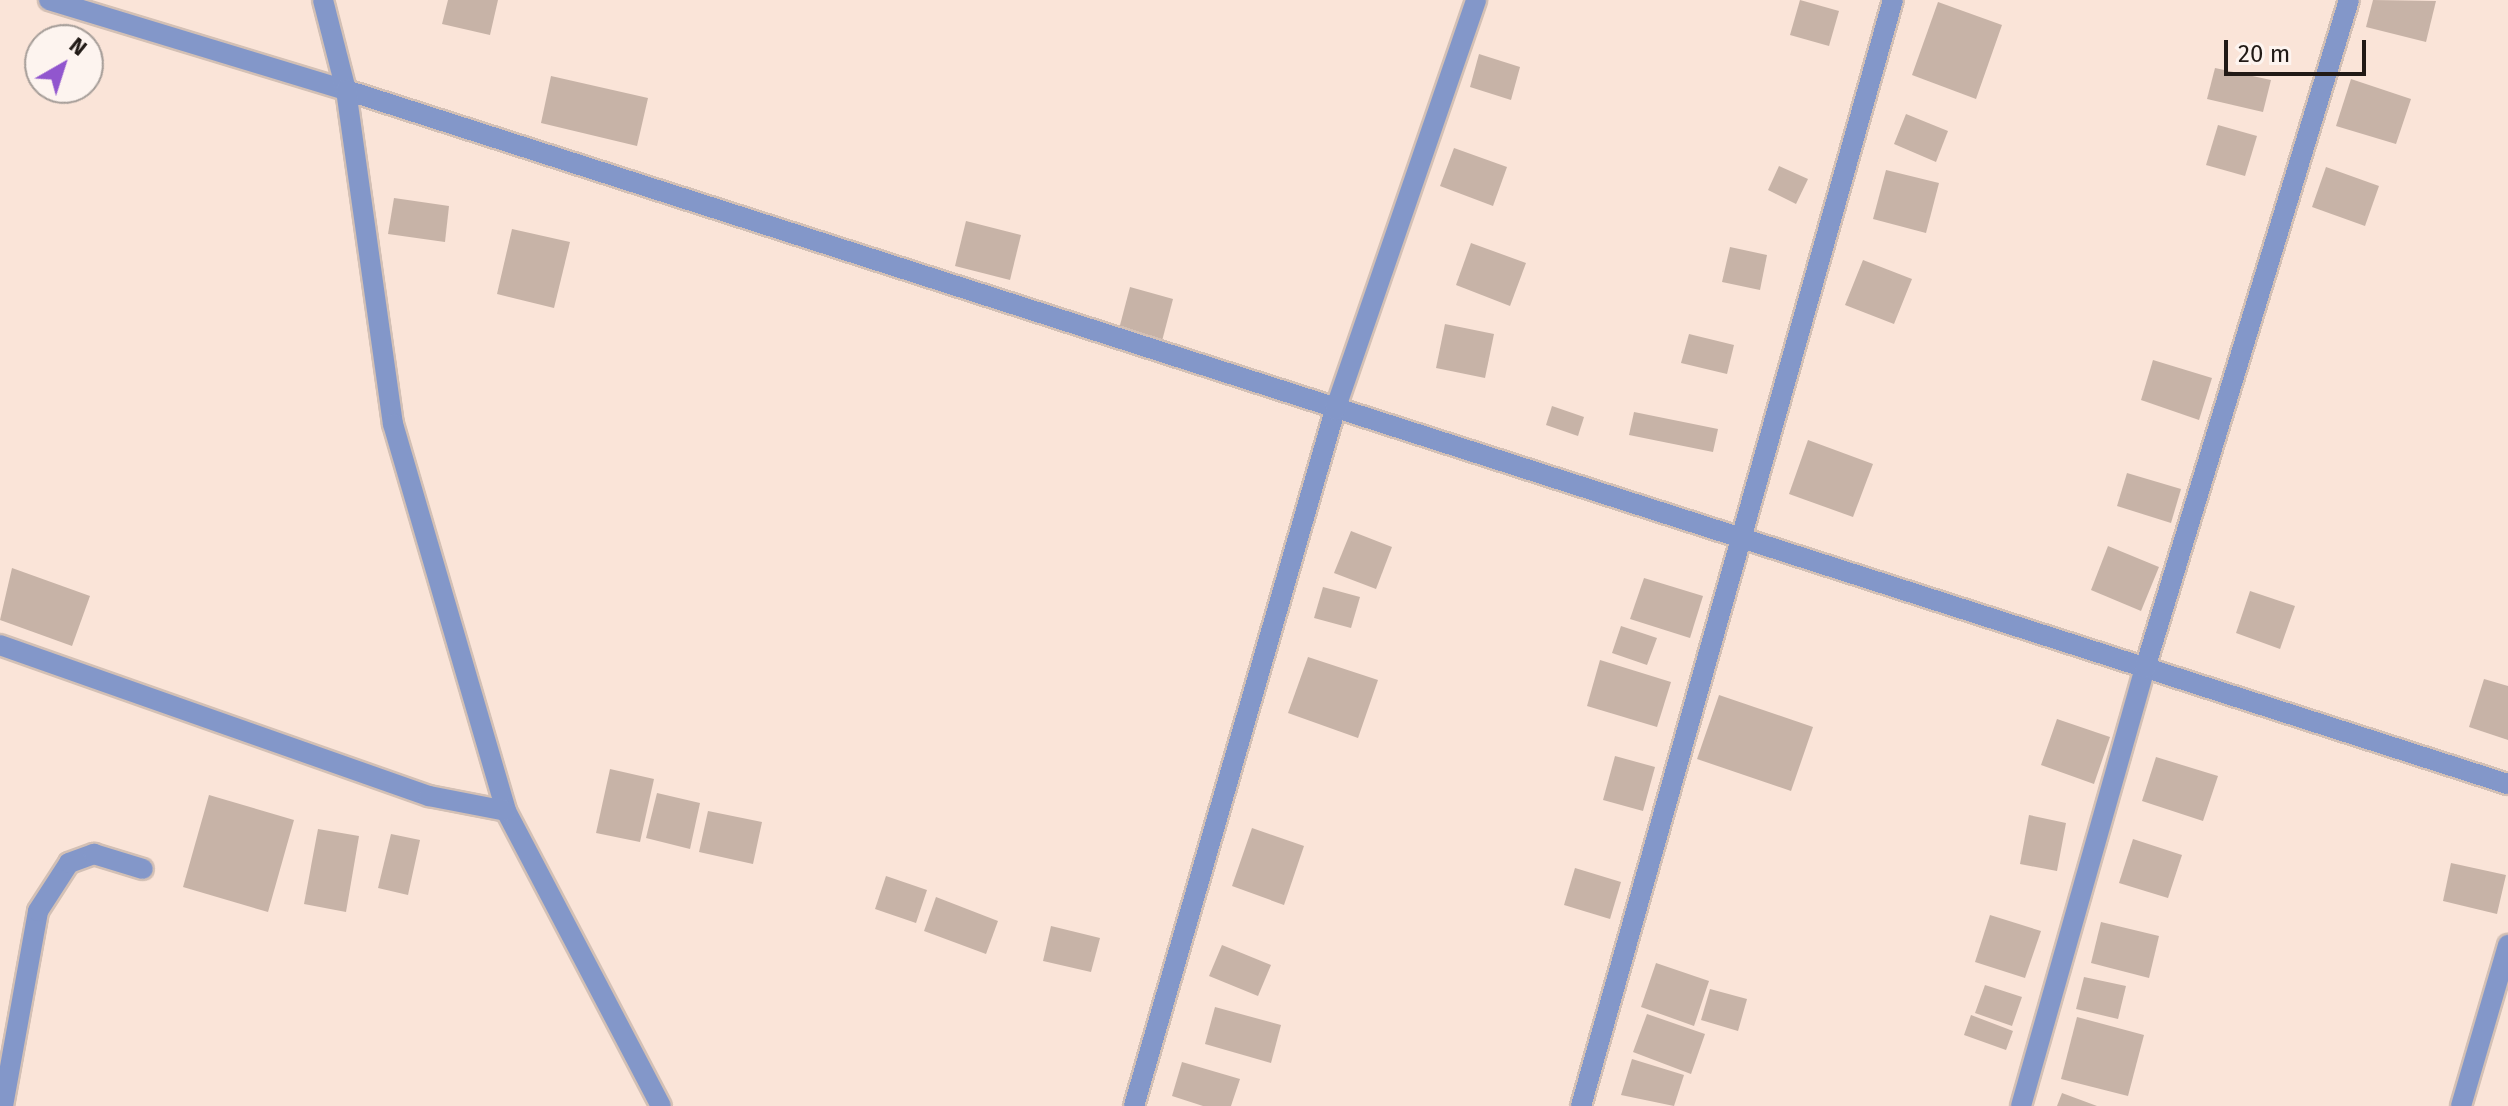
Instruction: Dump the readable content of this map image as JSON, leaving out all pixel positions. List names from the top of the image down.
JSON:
{
  "scale_bar": "20 m",
  "north": "top right"
}
